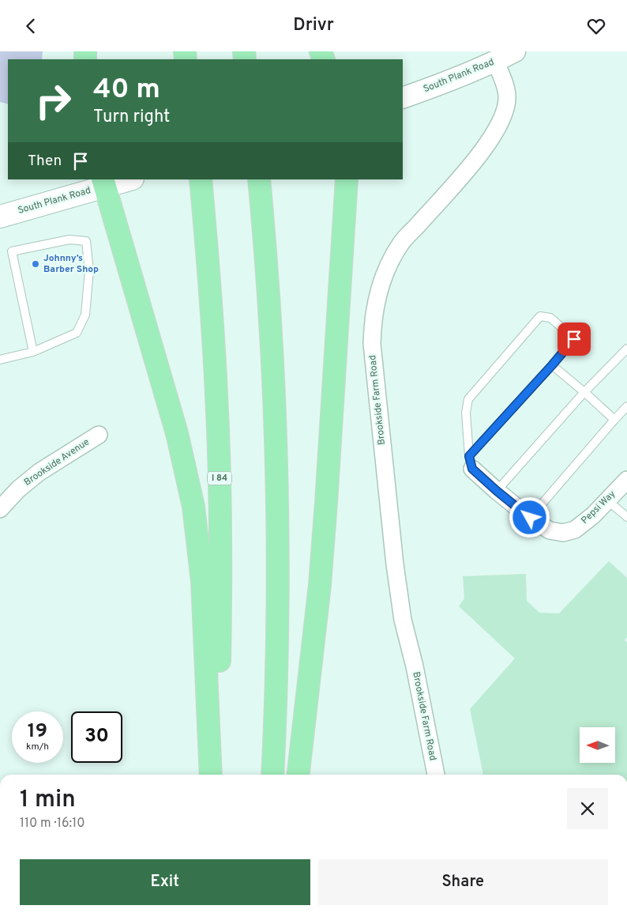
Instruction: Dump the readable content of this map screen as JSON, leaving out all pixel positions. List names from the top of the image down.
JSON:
{
  "streets": {
    "highway": ["I 84"],
    "main road": ["South Plank Road"],
    "street": ["Brookside Farm Road", "Brookside Avenue", "Pepsi Way"]
  },
  "crossings": [
    ["South Plank Road", "Brookside Farm Road"]
  ],
  "places": ["Johnny’s Barber Shop"],
  "north": "left",
  "page": {
    "header": "Drivr",
    "turn": ["40 m", "Turn right"],
    "then": "Then",
    "speed": "19 km/h",
    "limit": "30",
    "heading": ["1 min", "110 m · 16:10"],
    "buttons": ["Exit", "Share"]
  }
}
